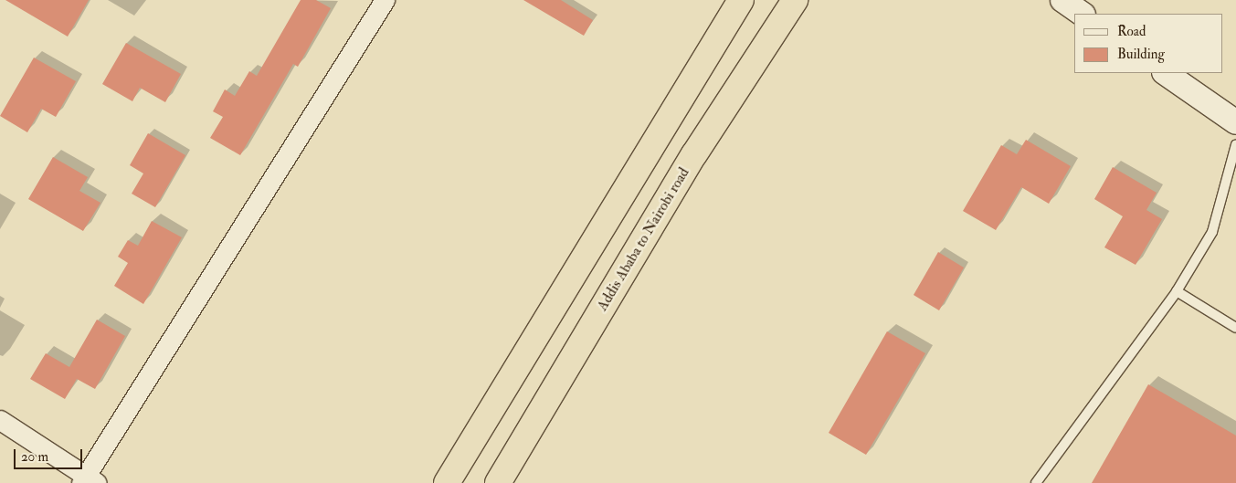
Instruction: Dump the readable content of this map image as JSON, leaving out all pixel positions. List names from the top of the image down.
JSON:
{
  "streets": {
    "highway": ["Addis Ababa to Nairobi road"]
  },
  "legend": ["Road", "Building"],
  "scale_bar": "20 m"
}
